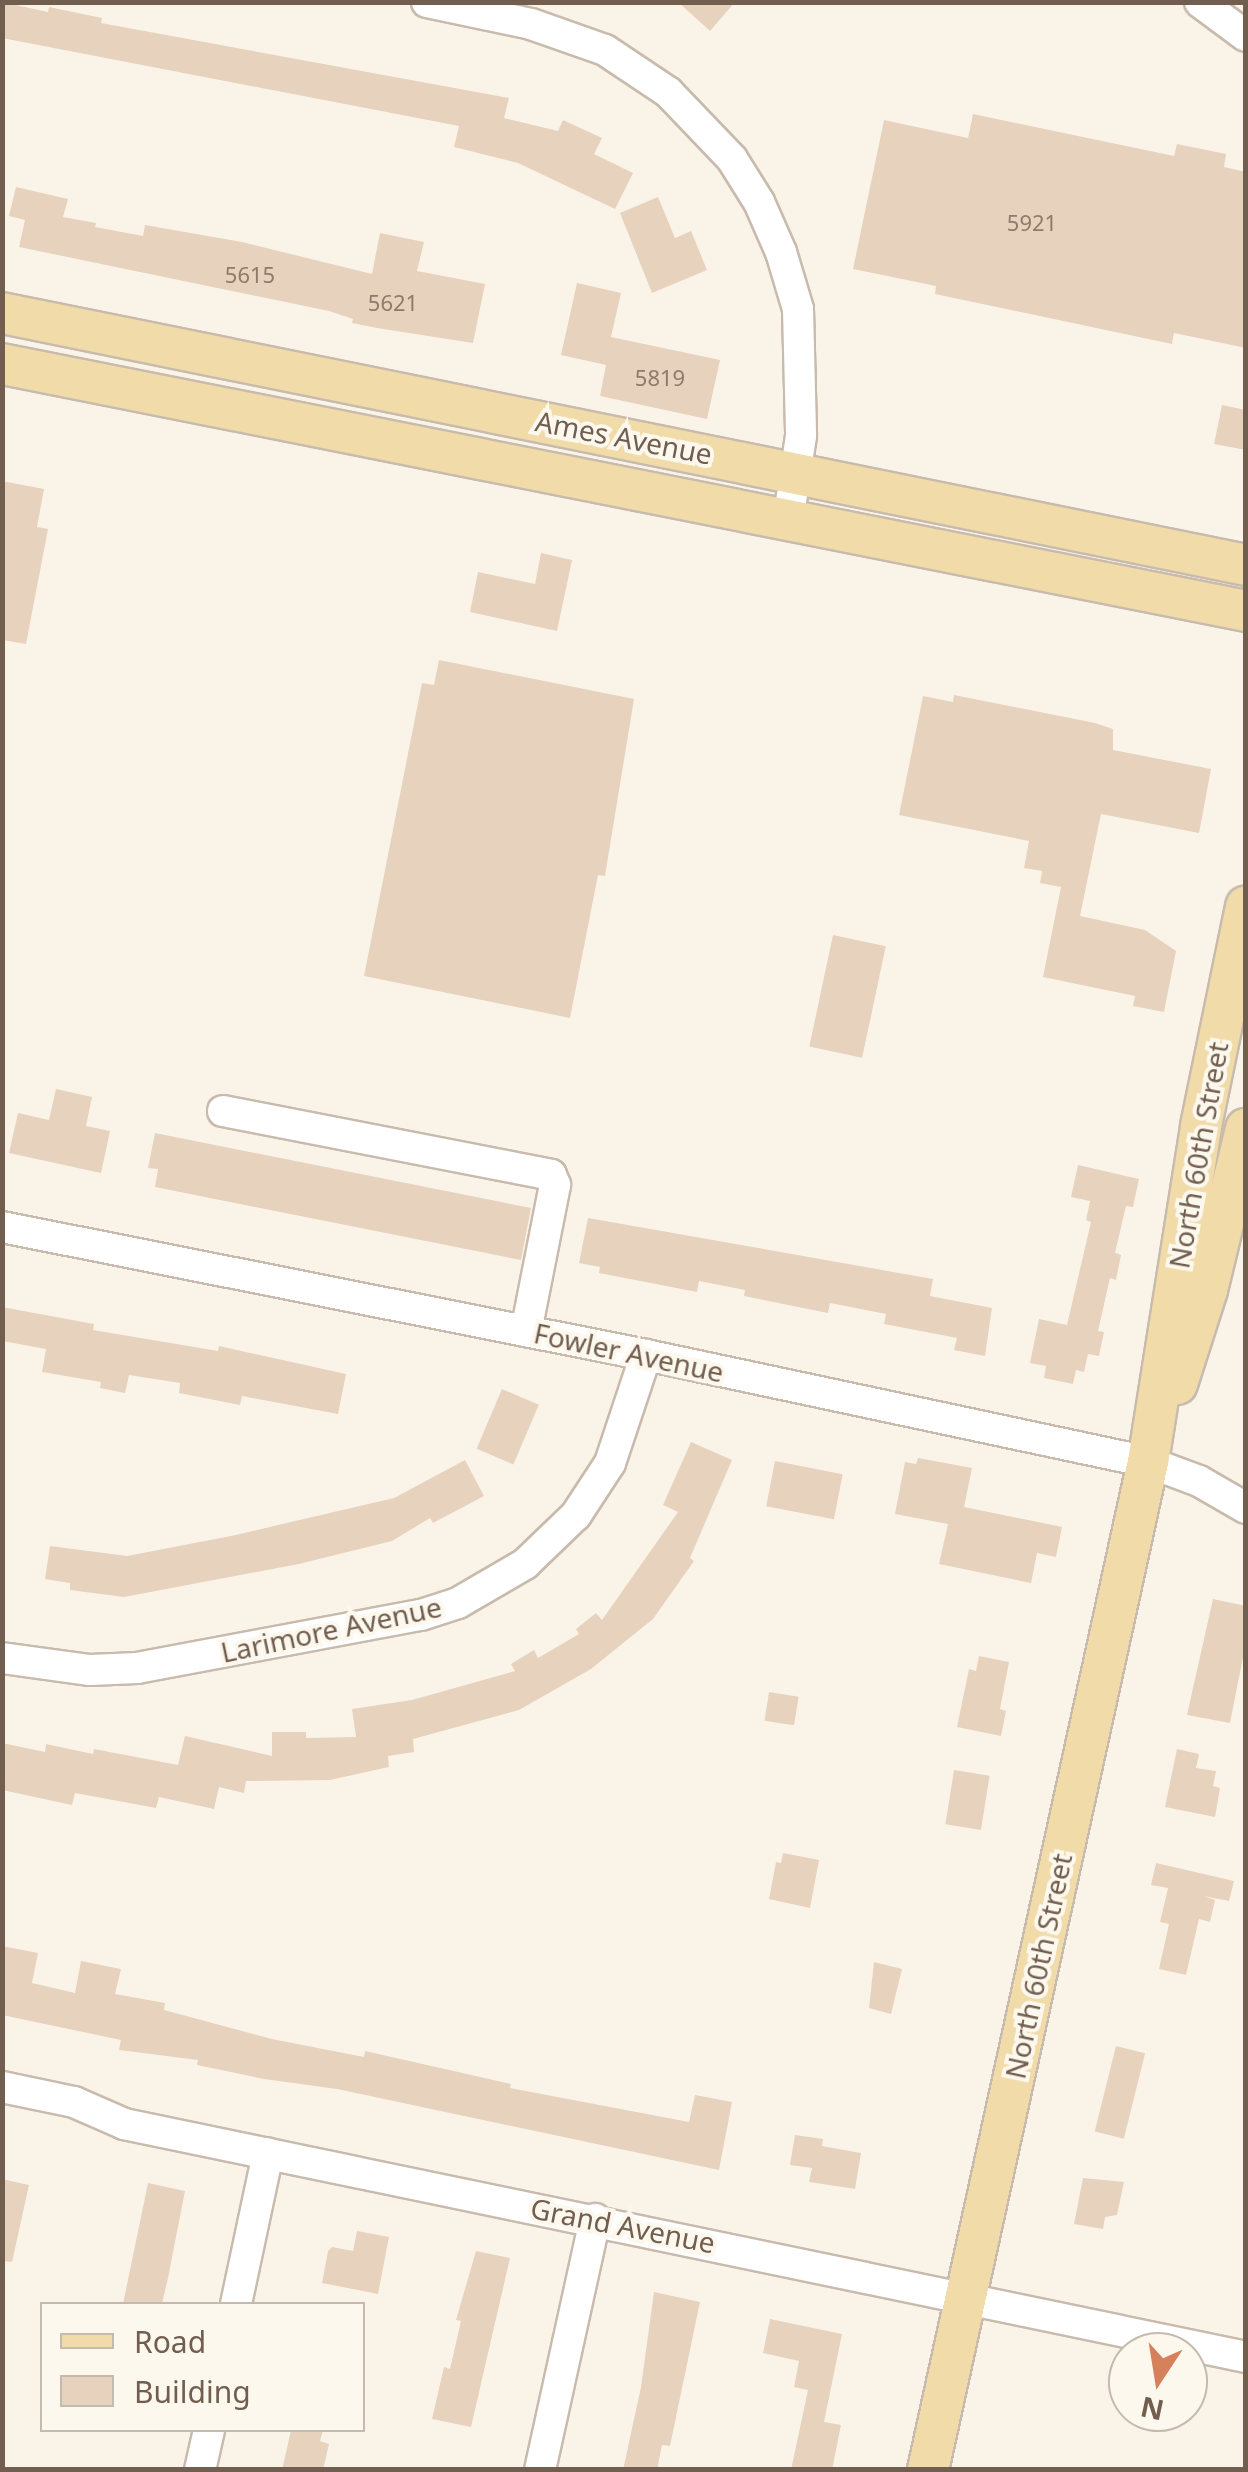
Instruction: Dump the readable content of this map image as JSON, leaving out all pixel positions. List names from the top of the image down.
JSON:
{
  "streets": {
    "main road": ["Ames Avenue", "North 60th Street"],
    "street": ["Fowler Avenue", "Larimore Avenue", "Grand Avenue"]
  },
  "crossings": [
    ["North 60th Street", "Fowler Avenue"],
    ["North 60th Street", "Grand Avenue"],
    ["Fowler Avenue", "Larimore Avenue"]
  ],
  "house_numbers": [
    "5921",
    "5615",
    "5621",
    "5819"
  ],
  "legend": ["Road", "Building"],
  "north": "bottom"
}
